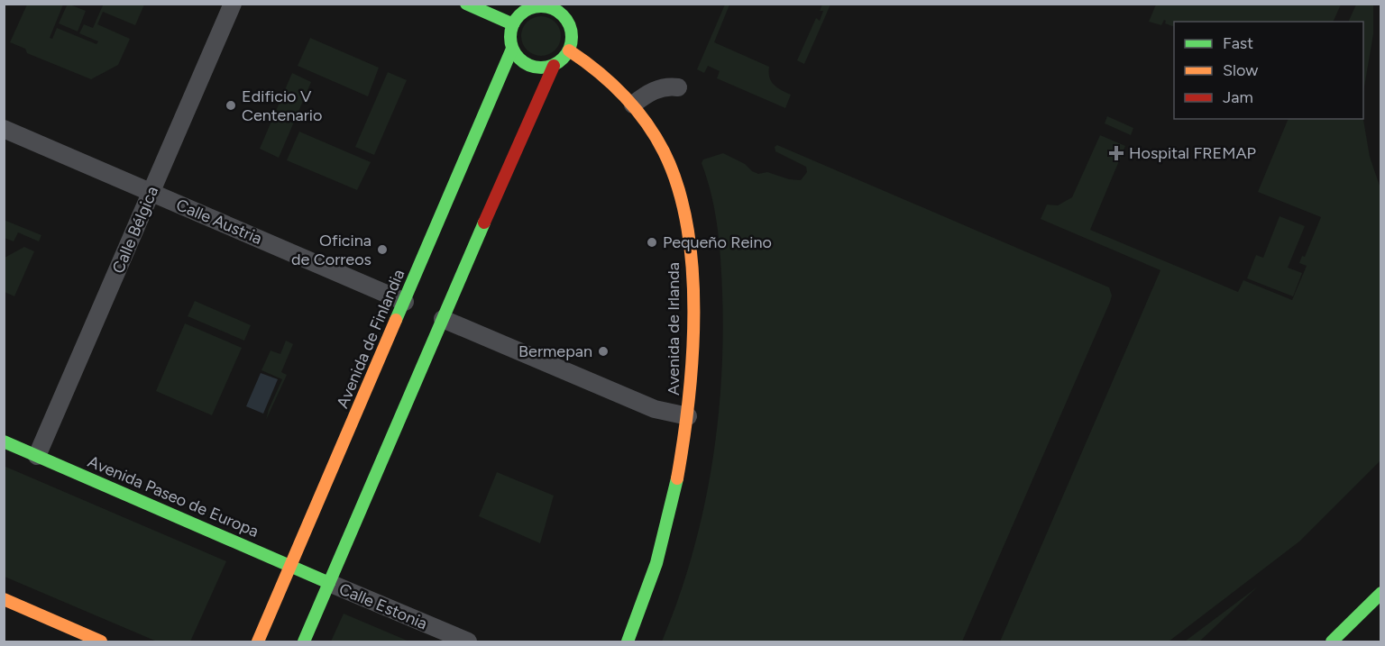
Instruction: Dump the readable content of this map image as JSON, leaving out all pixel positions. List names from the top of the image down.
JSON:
{
  "streets": {
    "main road": ["Avenida de Irlanda", "Avenida de Finlandia", "Avenida Paseo de Europa"],
    "street": ["Calle Austria", "Calle Bélgica", "Calle Estonia"]
  },
  "crossings": [
    ["Calle Austria", "Calle Bélgica"],
    ["Calle Austria", "Avenida de Finlandia"],
    ["Calle Bélgica", "Avenida Paseo de Europa"],
    ["Avenida de Irlanda", "Avenida de Finlandia"],
    ["Avenida de Finlandia", "Avenida Paseo de Europa"],
    ["Avenida Paseo de Europa", "Calle Estonia"]
  ],
  "places": {
    "other": [
      "Edificio V Centenario",
      "Pequeño Reino",
      "Oficina de Correos",
      "Bermepan"
    ],
    "health": ["Hospital FREMAP"]
  },
  "legend": ["Fast", "Slow", "Jam"]
}
